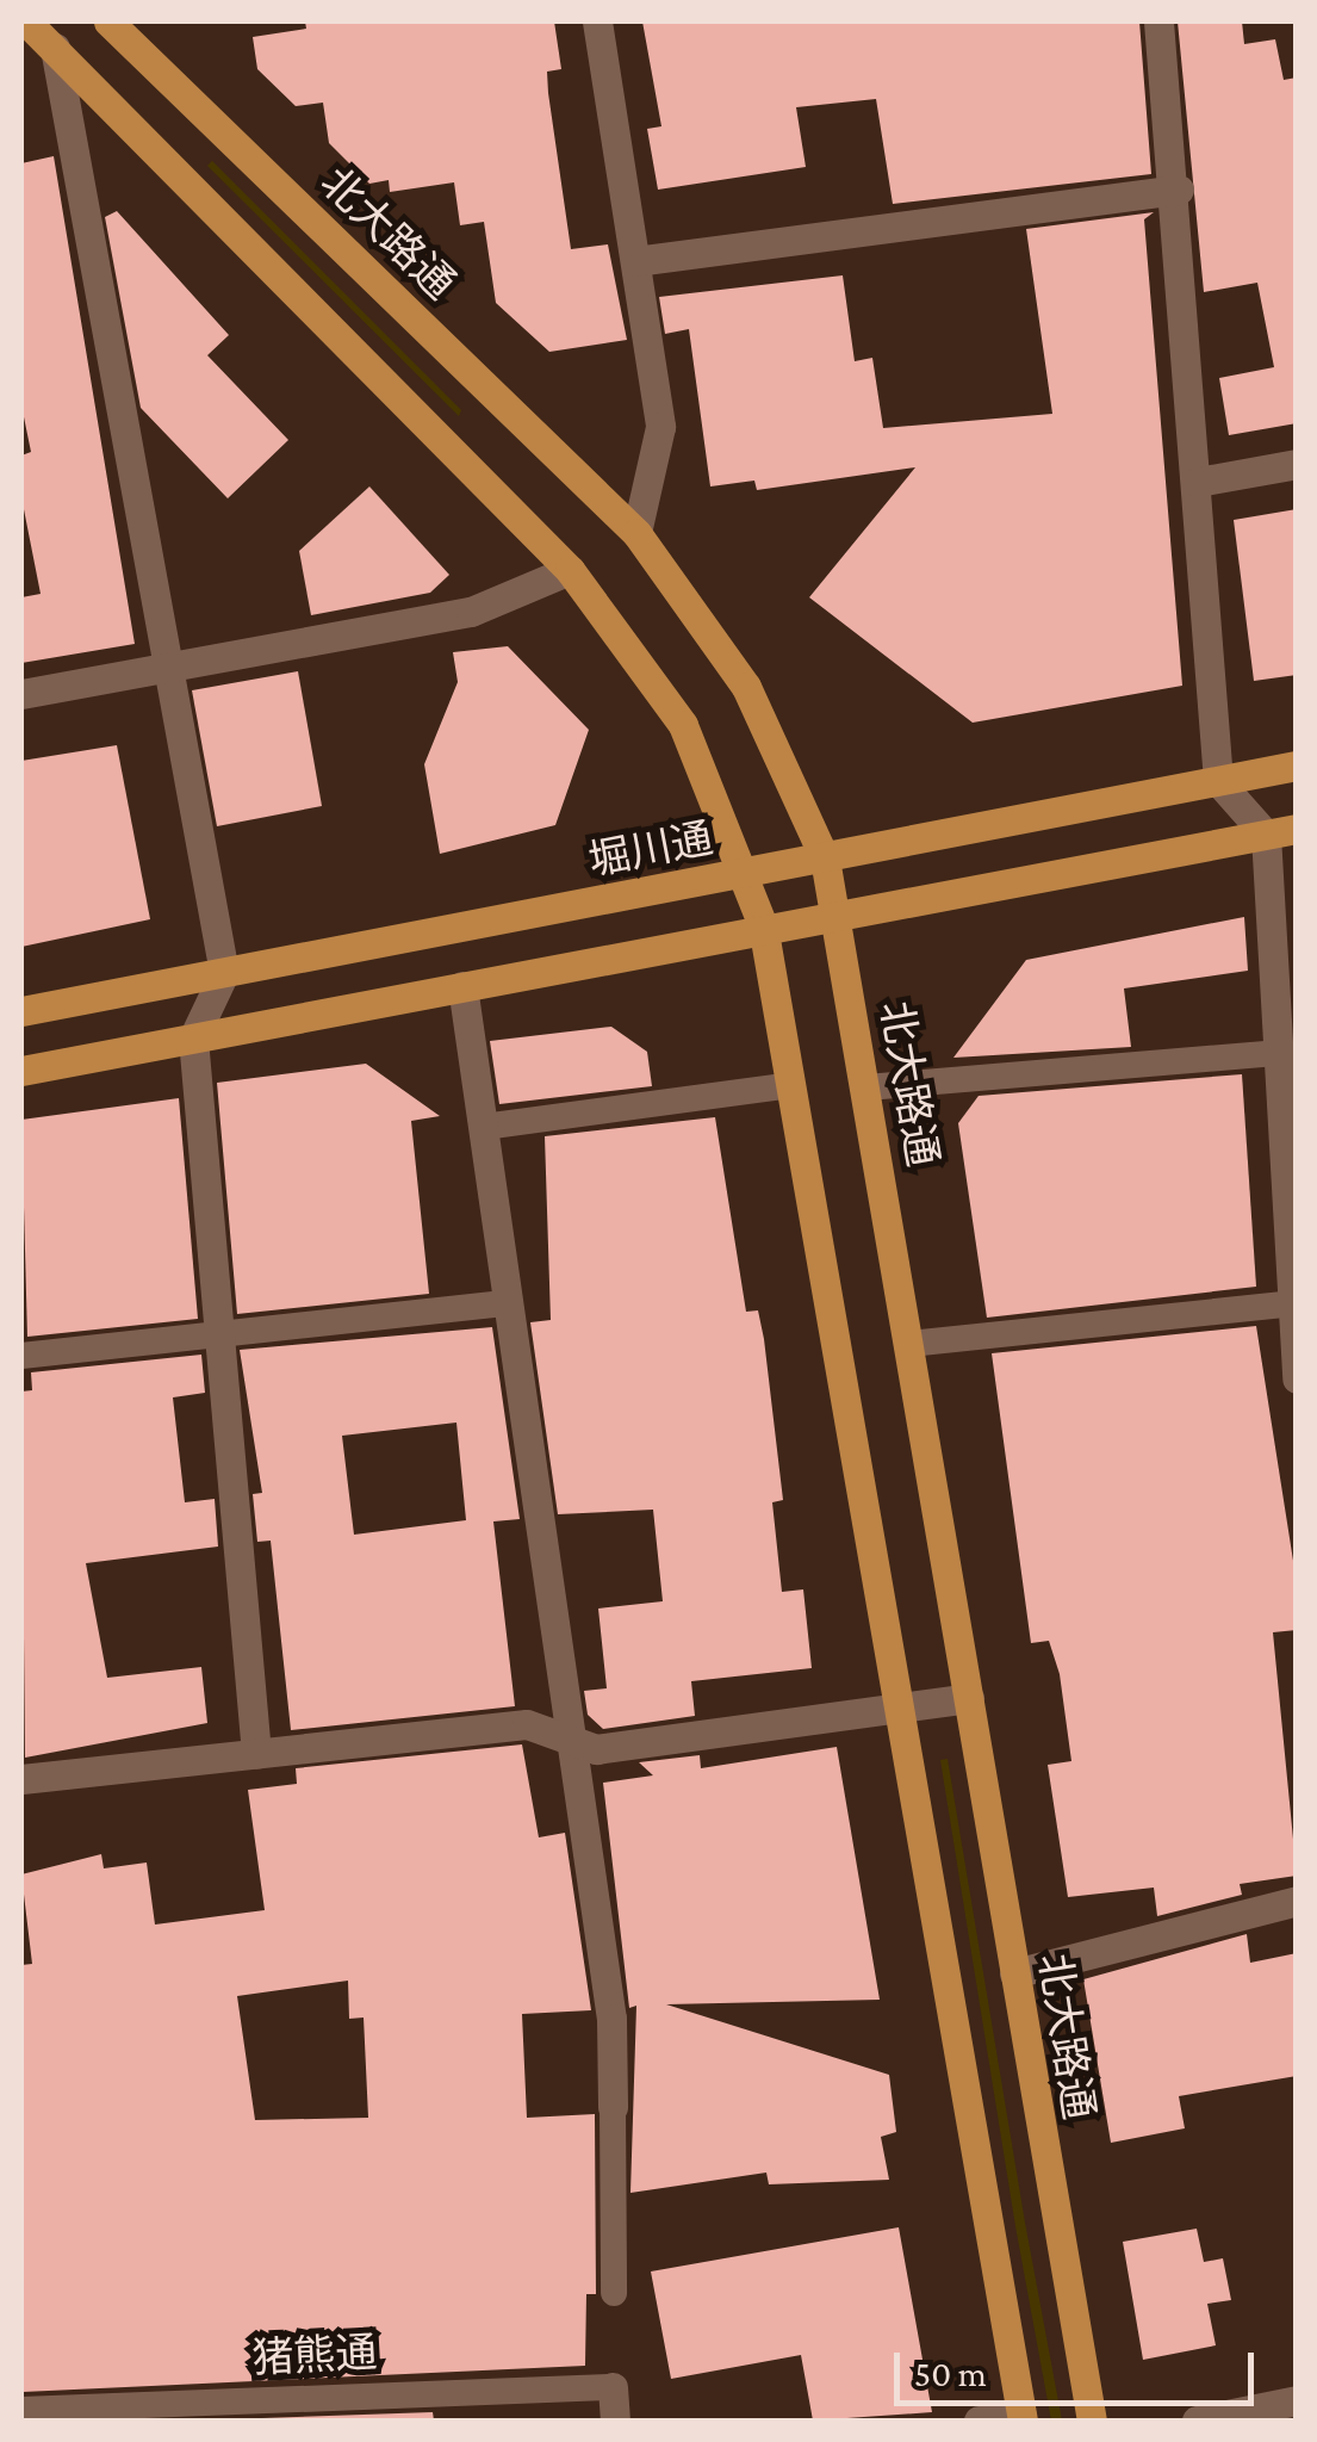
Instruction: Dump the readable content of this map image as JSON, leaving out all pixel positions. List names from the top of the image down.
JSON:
{
  "streets": {
    "main road": ["北大路通", "堀川通"],
    "lane": ["猪熊通"]
  },
  "crossings": [
    ["北大路通", "堀川通"]
  ],
  "scale_bar": "50 m"
}
